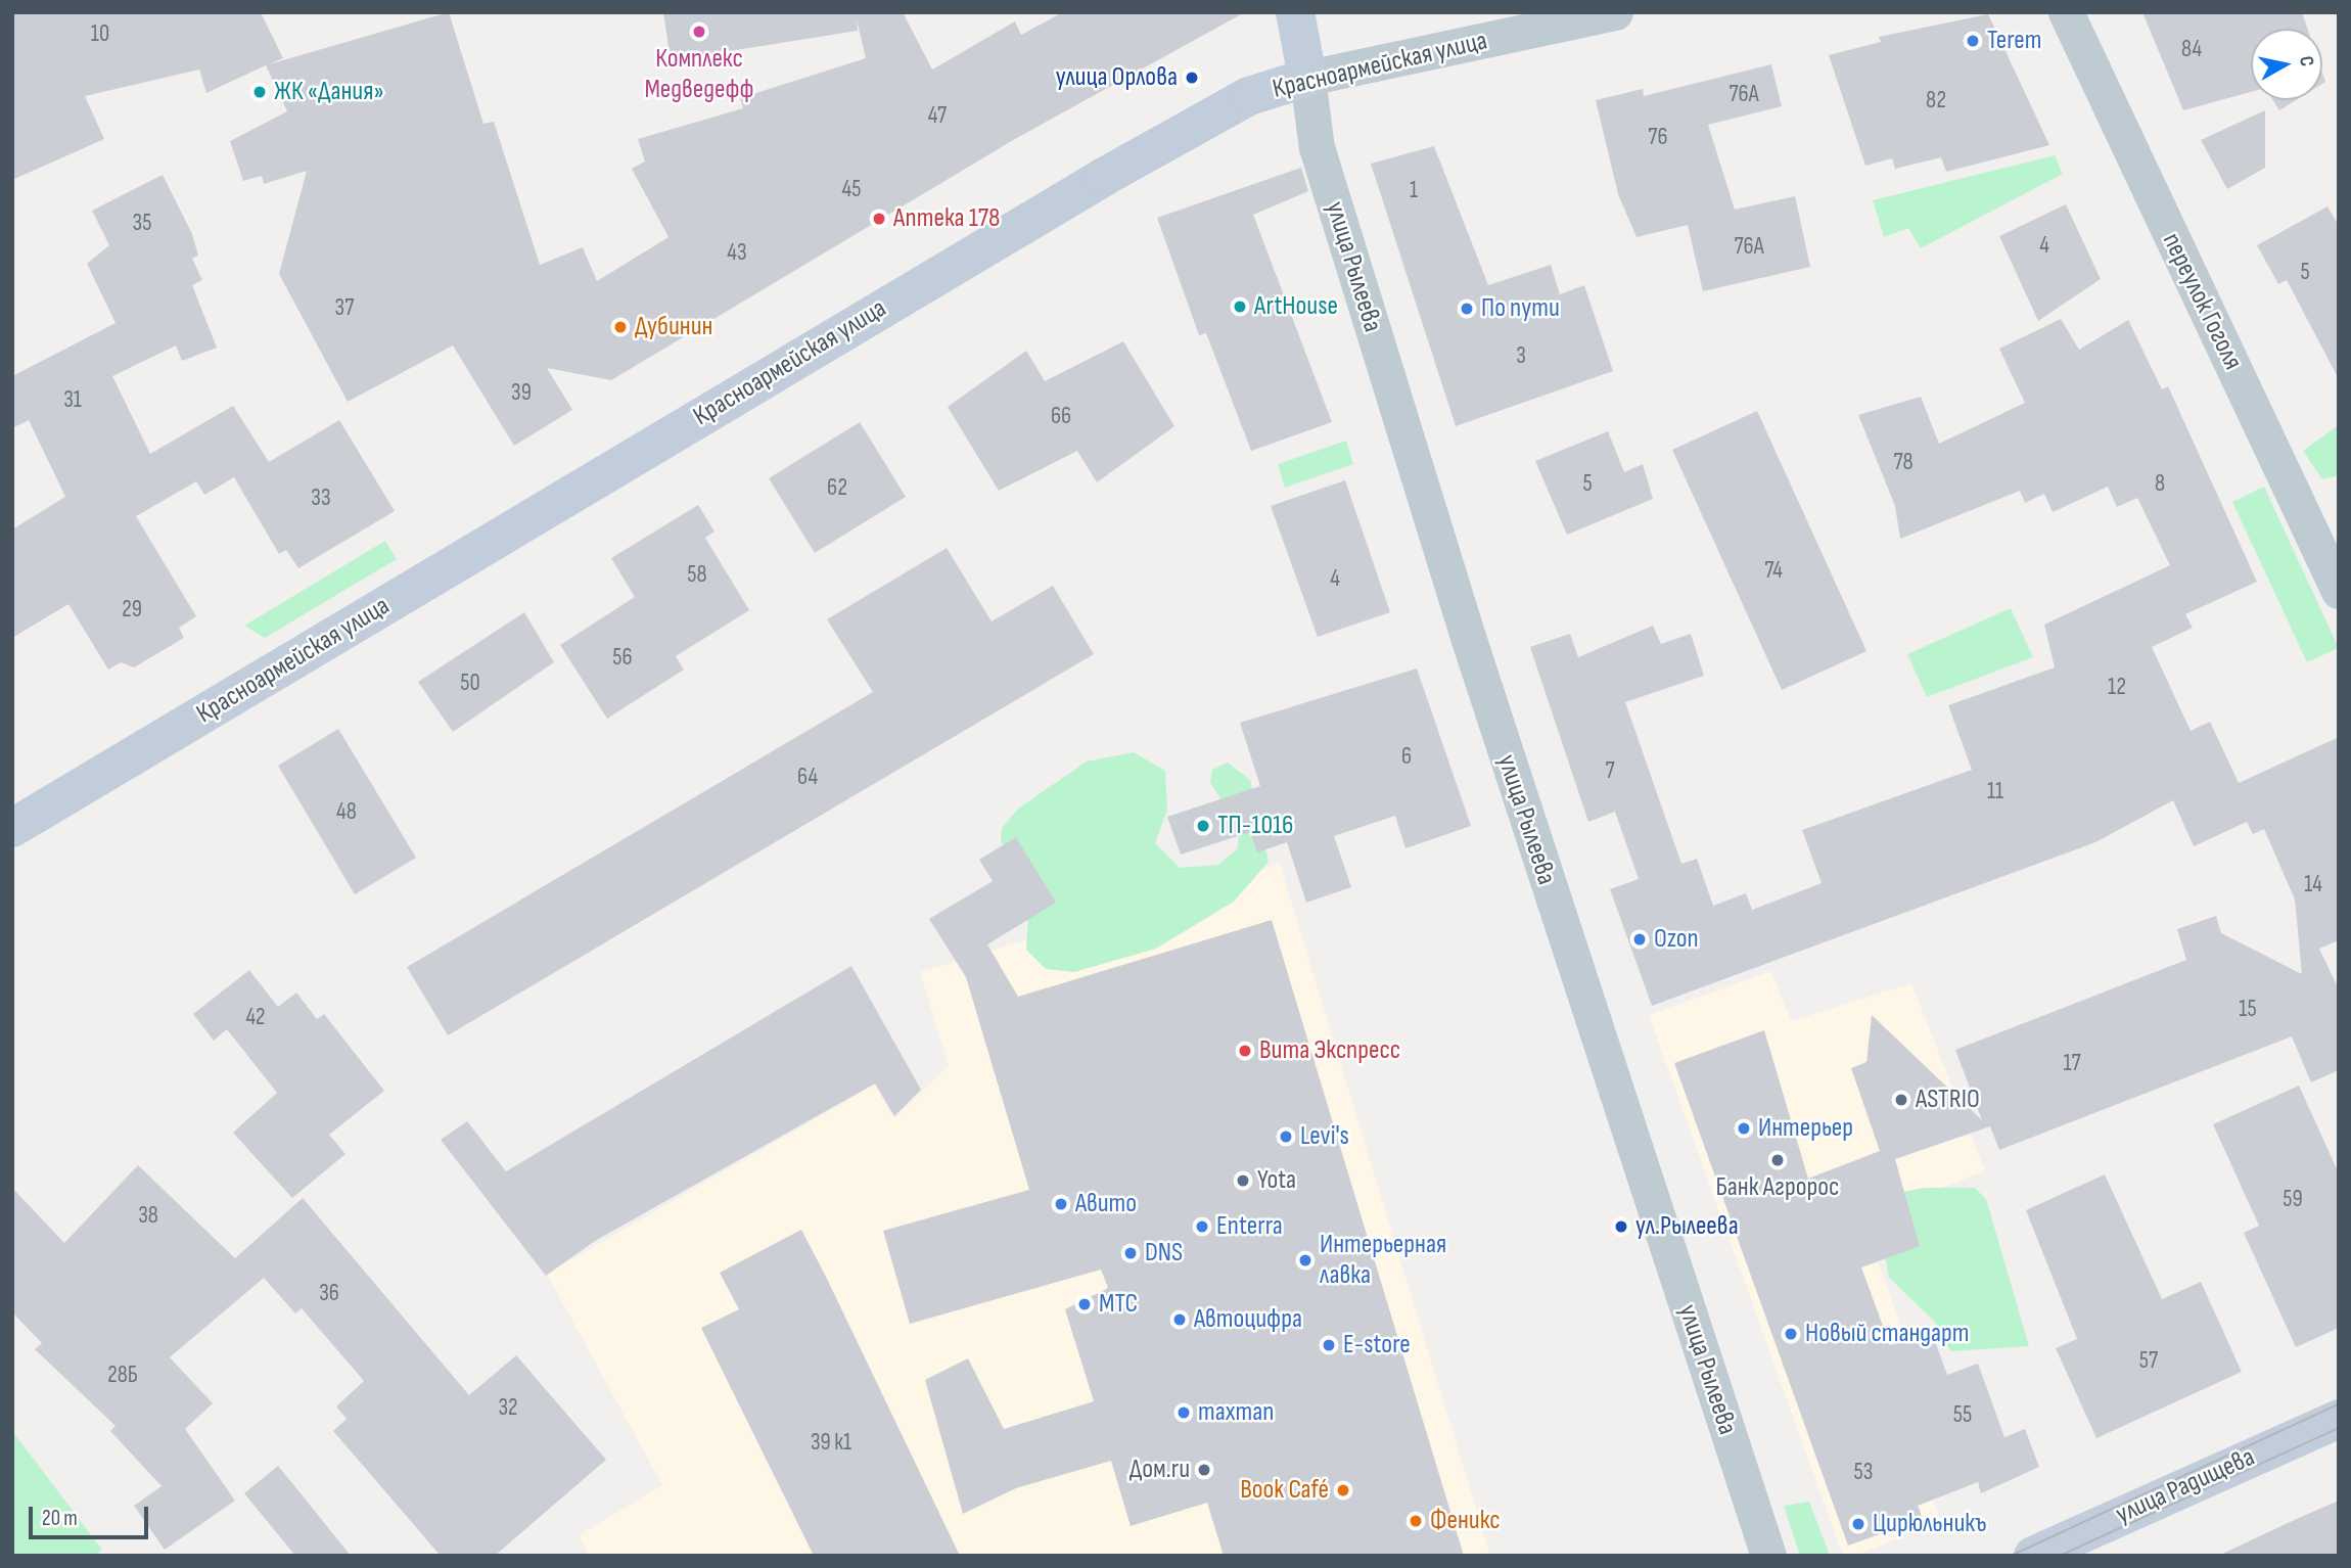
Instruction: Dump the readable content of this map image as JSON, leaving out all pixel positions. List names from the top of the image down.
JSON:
{
  "streets": {
    "main road": ["Красноармейская улица", "улица Радищева"],
    "street": ["улица Рылеева", "переулок Гоголя"]
  },
  "crossings": [
    ["Красноармейская улица", "улица Рылеева"]
  ],
  "places": [
    "Комплекс Медведефф",
    "Terem",
    "улица Орлова",
    "ЖК «Дания»",
    "Аптека 178",
    "ArtHouse",
    "По пути",
    "Дубинин",
    "ТП-1016",
    "Ozon",
    "Вита Экспресс",
    "ASTRIO",
    "Интерьер",
    "Levi's",
    "Банк Агророс",
    "Yota",
    "Авито",
    "Enterra",
    "ул.Рылеева",
    "DNS",
    "Интерьерная лавка",
    "МТС",
    "Автоцифра",
    "Новый стандарт",
    "E-store",
    "maxman",
    "Дом.ru",
    "Book Café",
    "Феникс",
    "Цирюльникъ"
  ],
  "house_numbers": [
    "10",
    "84",
    "76А",
    "82",
    "47",
    "76",
    "45",
    "1",
    "35",
    "4",
    "76А",
    "43",
    "5",
    "37",
    "3",
    "39",
    "31",
    "66",
    "78",
    "5",
    "8",
    "62",
    "33",
    "74",
    "58",
    "4",
    "29",
    "56",
    "50",
    "12",
    "6",
    "7",
    "64",
    "11",
    "48",
    "14",
    "15",
    "42",
    "17",
    "59",
    "38",
    "36",
    "57",
    "28Б",
    "32",
    "55",
    "39 к1",
    "53"
  ],
  "scale_bar": "20 m",
  "north": "right"
}
